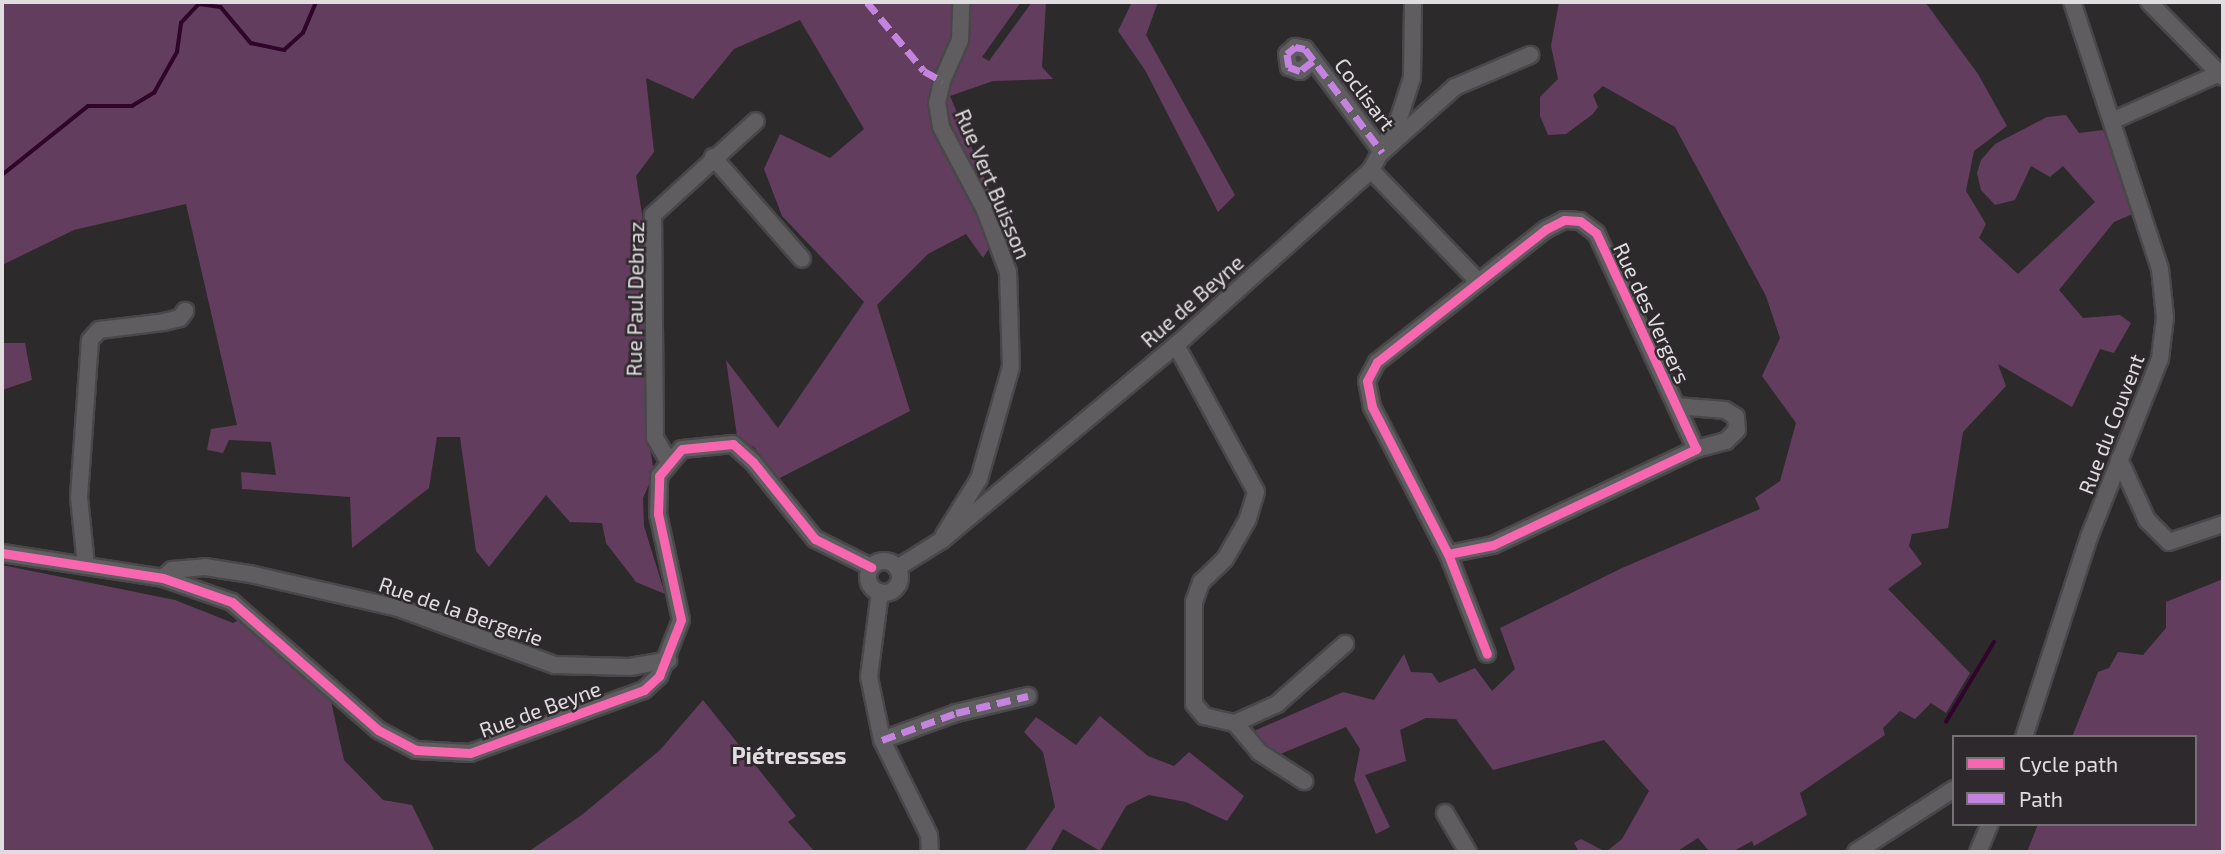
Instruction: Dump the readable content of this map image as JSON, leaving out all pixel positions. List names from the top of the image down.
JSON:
{
  "streets": {
    "street": [
      "Coclisart",
      "Rue Vert Buisson",
      "Rue Paul Debraz",
      "Rue de Beyne",
      "Rue des Vergers",
      "Rue du Couvent",
      "Rue de la Bergerie"
    ]
  },
  "crossings": [
    ["Coclisart", "Rue de Beyne"],
    ["Rue Vert Buisson", "Rue de Beyne"],
    ["Rue Paul Debraz", "Rue de Beyne"],
    ["Rue de Beyne", "Rue de la Bergerie"]
  ],
  "districts": ["Piétresses"],
  "legend": ["Cycle path", "Path"]
}
